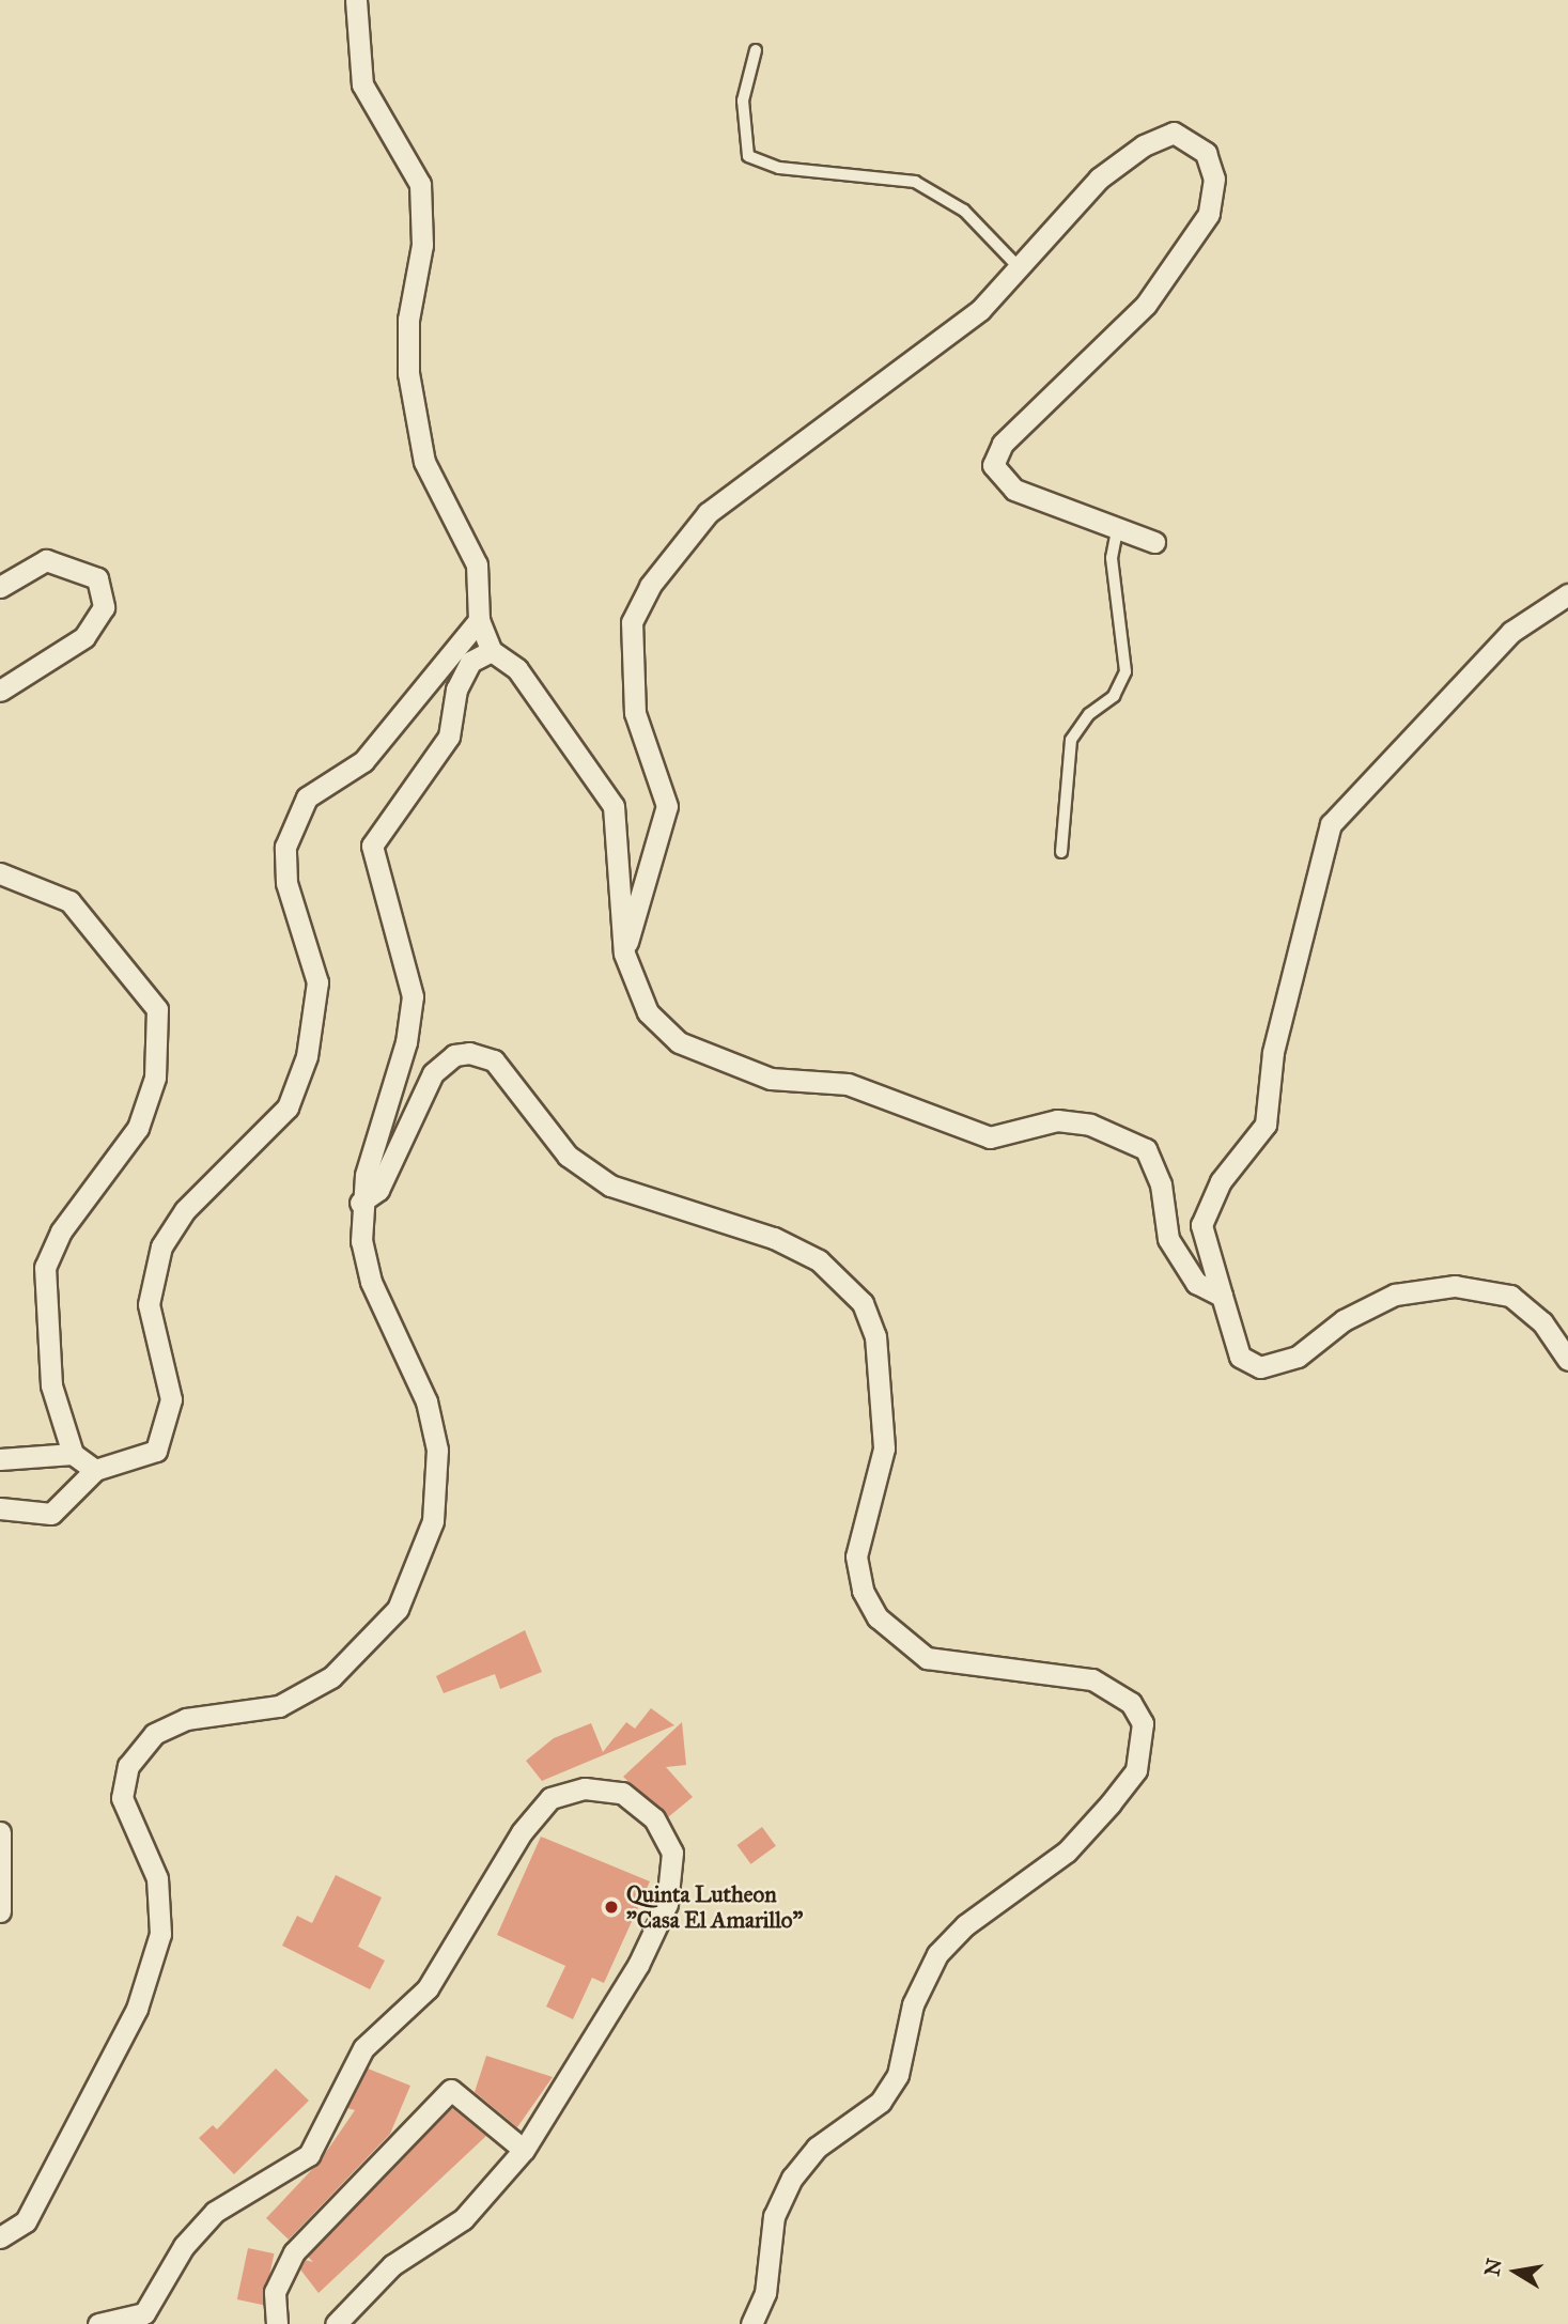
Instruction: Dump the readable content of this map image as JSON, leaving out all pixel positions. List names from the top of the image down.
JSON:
{
  "places": ["Quinta Lutheon \"Casa El Amarillo\""],
  "north": "left"
}
